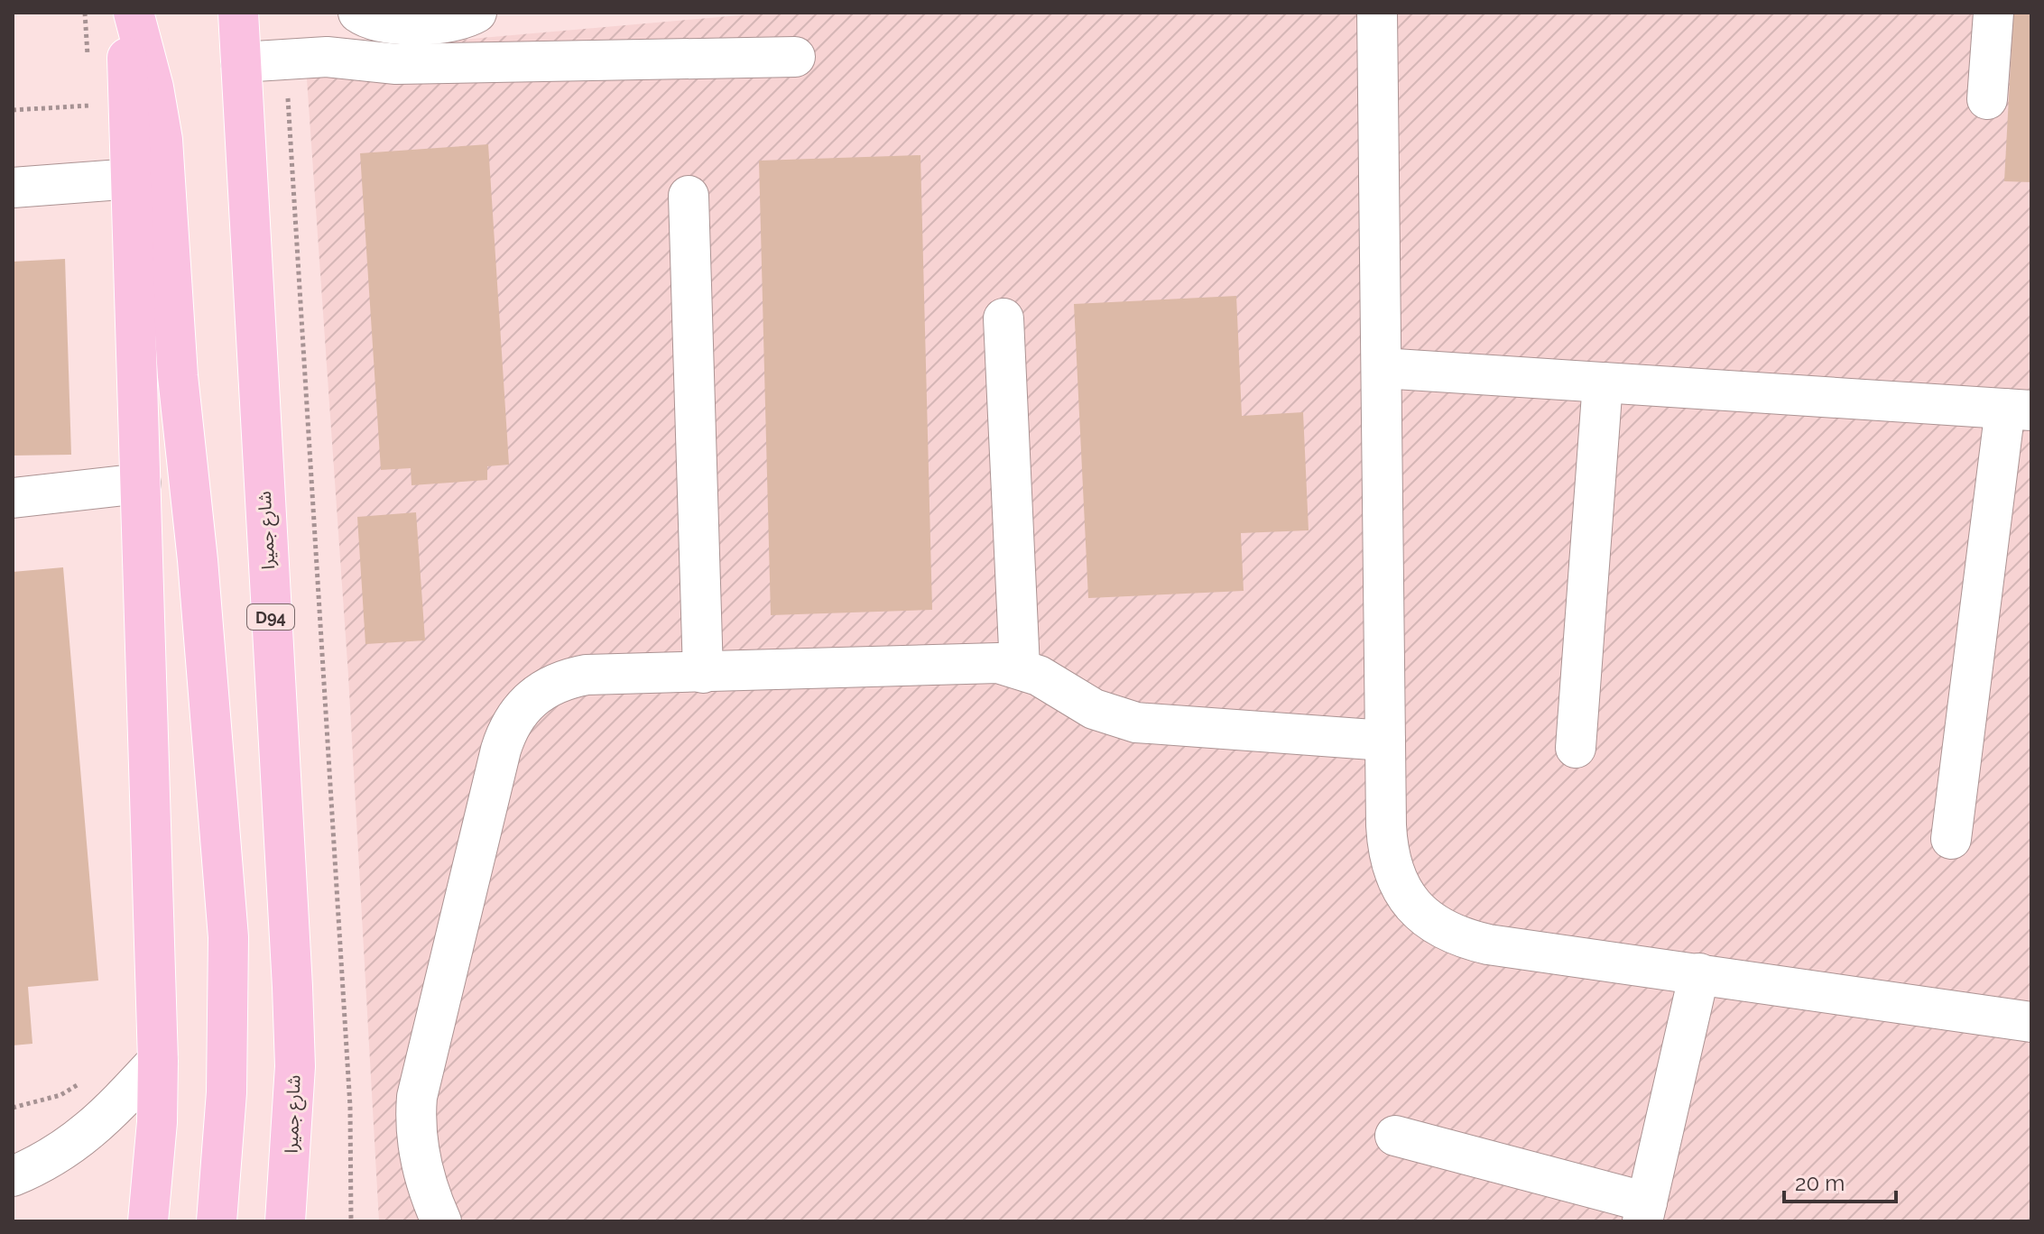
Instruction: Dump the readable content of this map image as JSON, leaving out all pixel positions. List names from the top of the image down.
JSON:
{
  "streets": {
    "main road": ["شارع جميرا", "D94"]
  },
  "scale_bar": "20 m"
}
